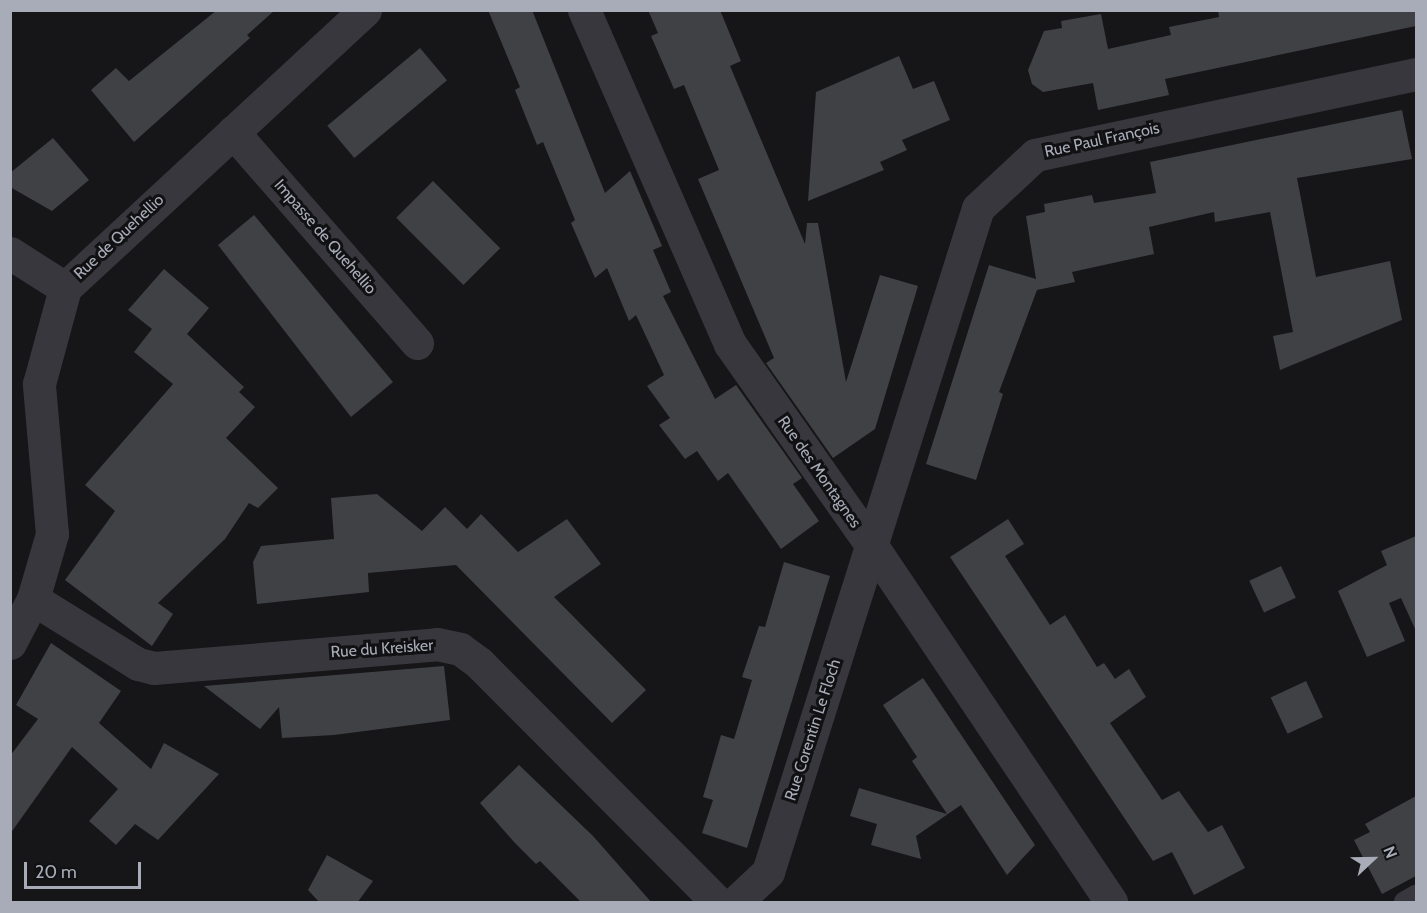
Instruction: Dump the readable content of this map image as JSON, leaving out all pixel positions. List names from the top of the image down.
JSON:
{
  "streets": {
    "street": [
      "Rue Paul François",
      "Rue de Quehellio",
      "Impasse de Quehellio",
      "Rue des Montagnes",
      "Rue du Kreisker",
      "Rue Corentin Le Floch"
    ]
  },
  "crossings": [
    ["Rue Paul François", "Rue des Montagnes"],
    ["Rue Paul François", "Rue Corentin Le Floch"],
    ["Rue de Quehellio", "Impasse de Quehellio"],
    ["Rue de Quehellio", "Rue du Kreisker"],
    ["Rue des Montagnes", "Rue Corentin Le Floch"]
  ],
  "scale_bar": "20 m",
  "north": "right"
}
